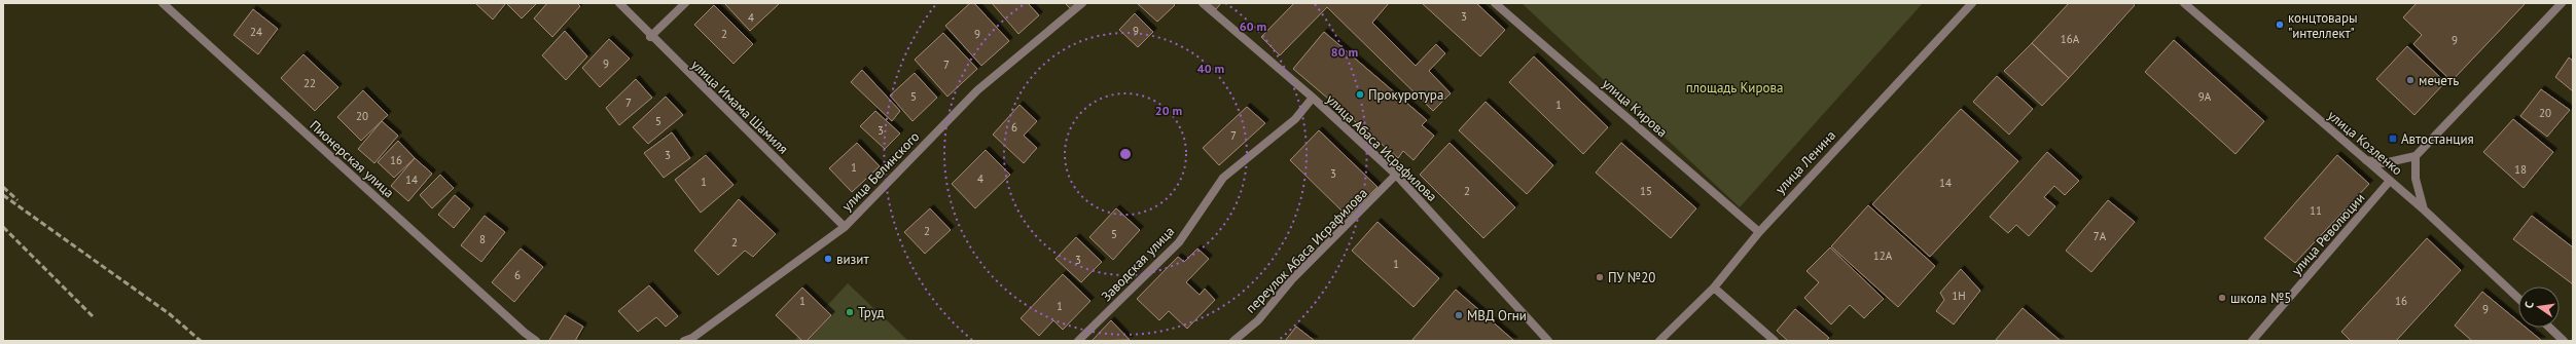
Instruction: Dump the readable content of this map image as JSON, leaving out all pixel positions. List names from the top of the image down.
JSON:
{
  "streets": {
    "street": [
      "улица Имама Шамиля",
      "улица Кирова",
      "улица Козленко",
      "улица Абаса Исрафилова",
      "Пионерская улица",
      "улица Ленина",
      "улица Белинского",
      "улица Революции",
      "переулок Абаса Исрафилова",
      "Заводская улица"
    ]
  },
  "crossings": [
    ["улица Имама Шамиля", "улица Белинского"],
    ["улица Кирова", "улица Ленина"],
    ["улица Козленко", "улица Революции"],
    ["улица Абаса Исрафилова", "переулок Абаса Исрафилова"],
    ["улица Абаса Исрафилова", "Заводская улица"]
  ],
  "parks": ["площадь Кирова"],
  "places": {
    "other": [
      "концтовары \"интеллект\"",
      "мечеть",
      "Прокуротура",
      "визит",
      "ПУ №20",
      "школа №5",
      "Труд",
      "МВД Огни"
    ],
    "transit": ["Автостанция"]
  },
  "house_numbers": [
    "3",
    "4",
    "9",
    "24",
    "2",
    "9",
    "16А",
    "9",
    "9",
    "7",
    "22",
    "5",
    "9А",
    "7",
    "1",
    "20",
    "20",
    "5",
    "6",
    "3",
    "7",
    "3",
    "16",
    "1",
    "18",
    "3",
    "4",
    "14",
    "1",
    "14",
    "2",
    "15",
    "11",
    "2",
    "5",
    "7А",
    "8",
    "2",
    "12А",
    "3",
    "1",
    "6",
    "1Н",
    "1",
    "16",
    "1",
    "9"
  ],
  "north": "left",
  "rings": [
    "60 m",
    "80 m",
    "40 m",
    "20 m"
  ]
}
